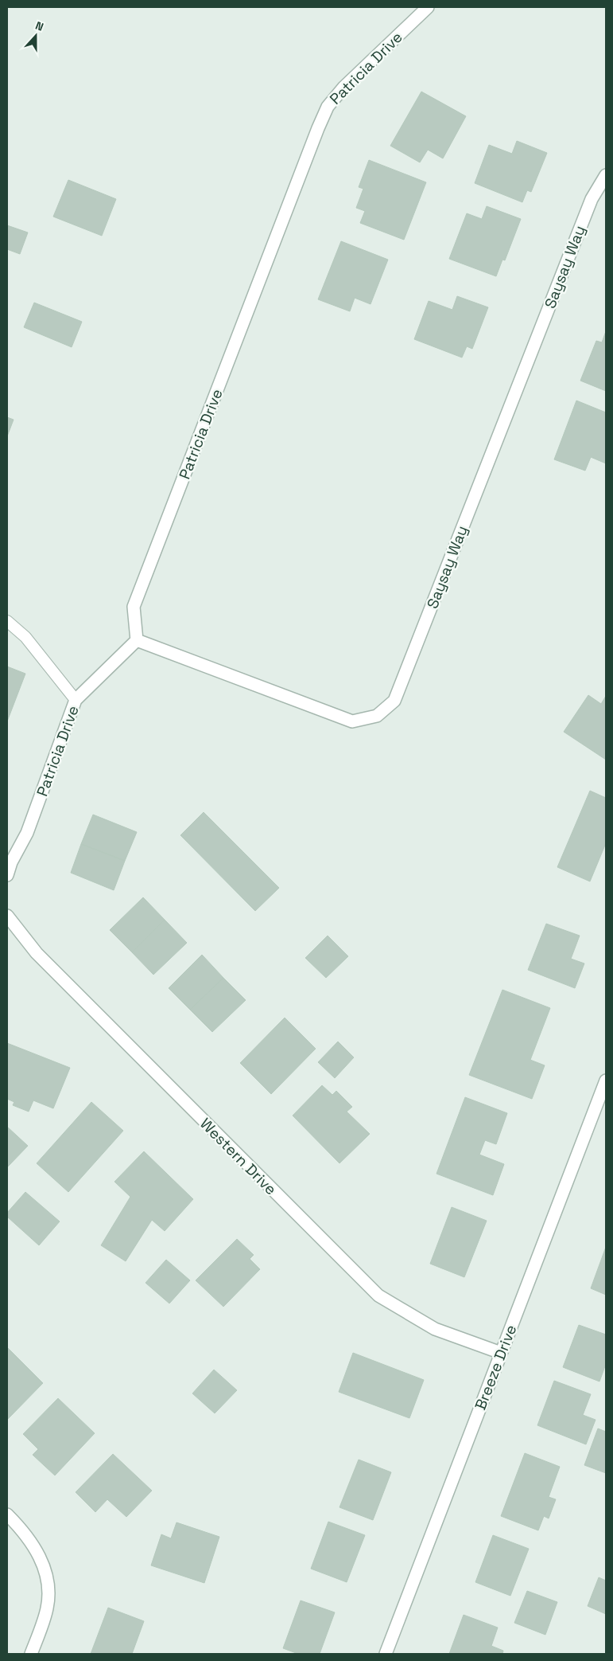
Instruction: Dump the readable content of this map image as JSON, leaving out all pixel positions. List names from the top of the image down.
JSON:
{
  "streets": {
    "street": [
      "Patricia Drive",
      "Saysay Way",
      "Western Drive",
      "Breeze Drive"
    ]
  },
  "crossings": [
    ["Patricia Drive", "Saysay Way"],
    ["Western Drive", "Breeze Drive"]
  ],
  "north": "top"
}
